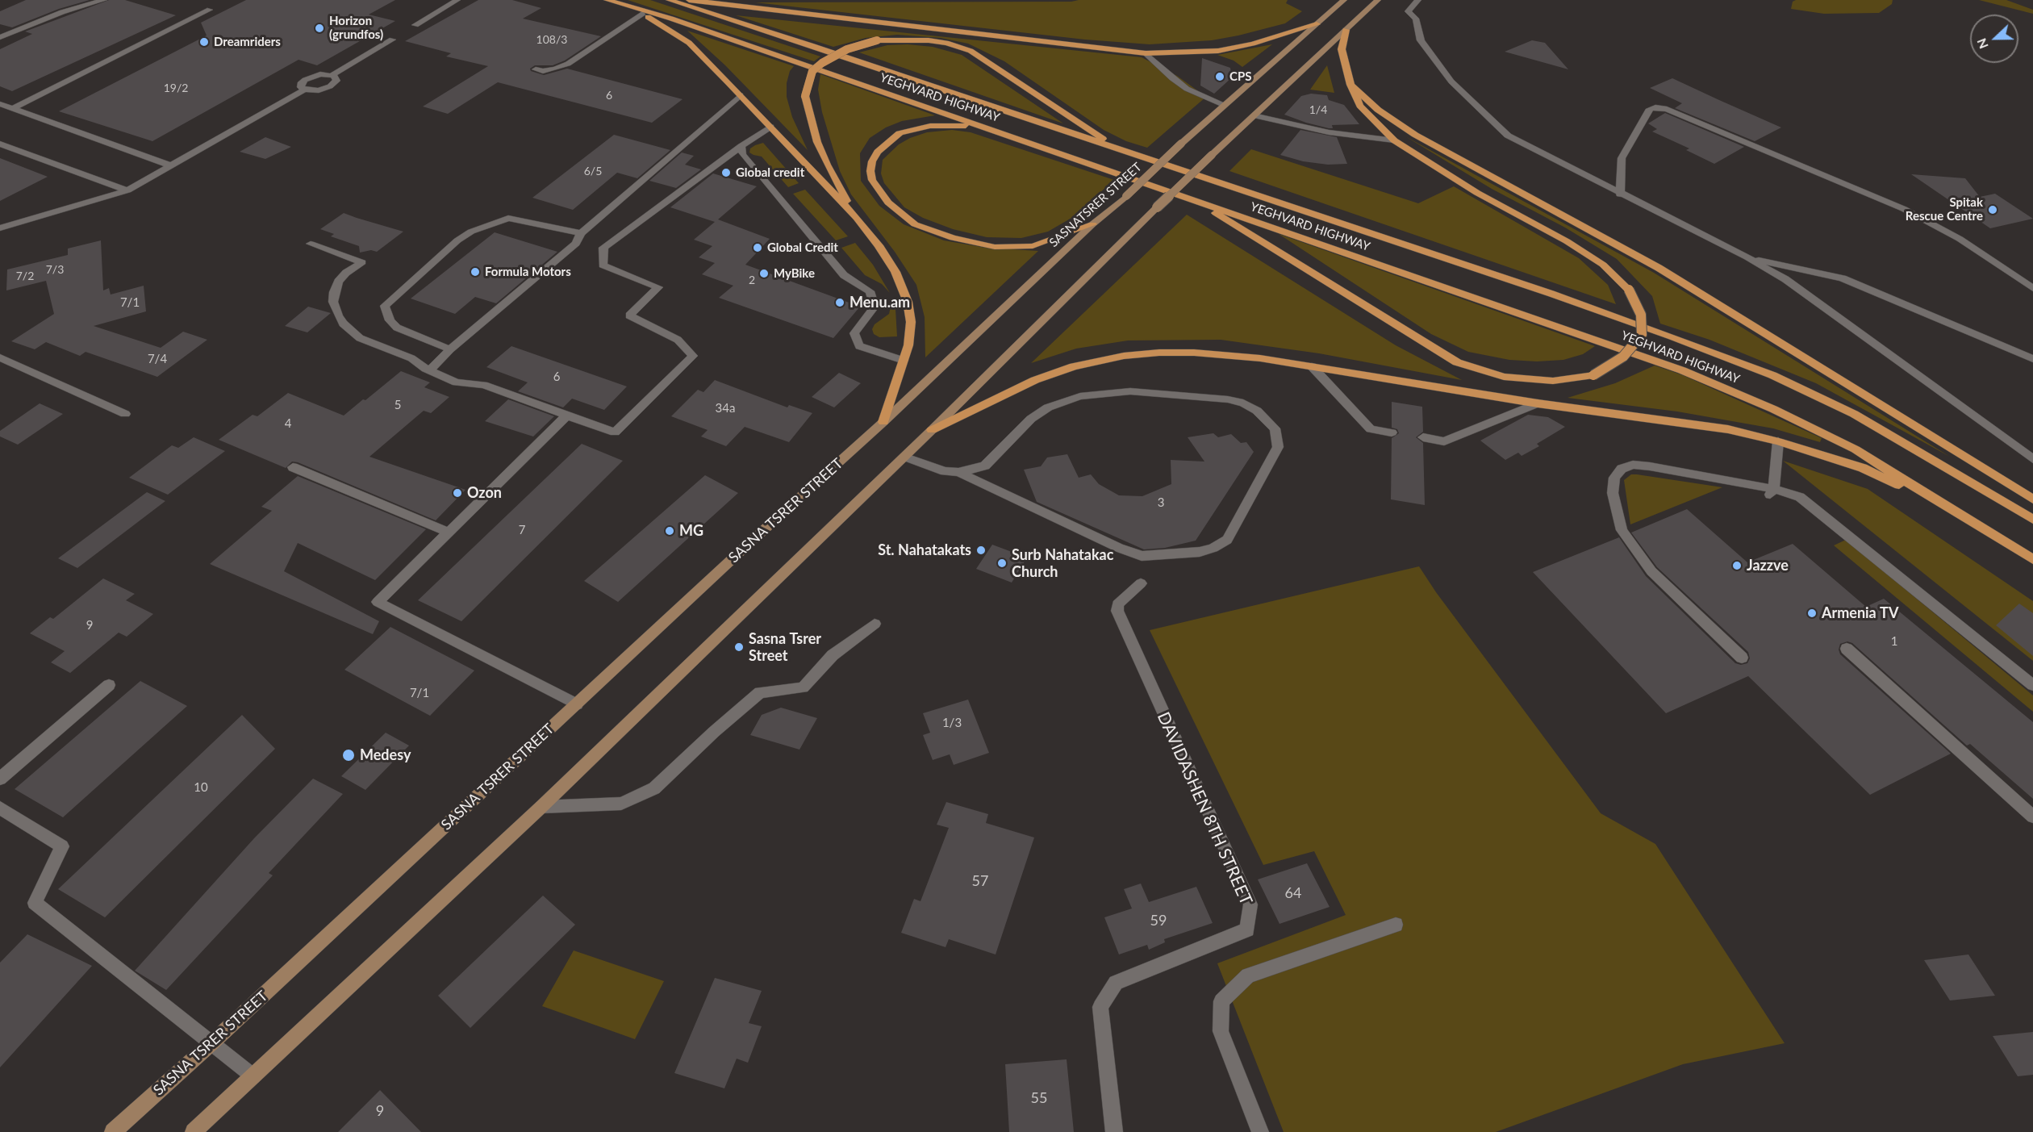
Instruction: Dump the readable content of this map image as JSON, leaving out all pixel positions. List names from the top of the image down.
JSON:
{
  "streets": {
    "main road": ["YEGHVARD HIGHWAY", "SASNATSRER STREET", "SASNA TSRER STREET"],
    "street": ["DAVIDASHEN 8TH STREET"]
  },
  "crossings": [
    ["SASNATSRER STREET", "SASNA TSRER STREET"]
  ],
  "places": [
    "Horizon (grundfos)",
    "Dreamriders",
    "CPS",
    "Global credit",
    "Spitak Rescue Centre",
    "Global Credit",
    "Formula Motors",
    "MyBike",
    "Menu.am",
    "Ozon",
    "MG",
    "St. Nahatakats",
    "Surb Nahatakac Church",
    "Jazzve",
    "Armenia TV",
    "Sasna Tsrer Street",
    "Medesy"
  ],
  "house_numbers": [
    "108/3",
    "19/2",
    "6",
    "1/4",
    "6/5",
    "7/3",
    "7/2",
    "2",
    "7/1",
    "7/4",
    "6",
    "5",
    "34a",
    "4",
    "3",
    "7",
    "9",
    "1",
    "7/1",
    "1/3",
    "10",
    "57",
    "64",
    "59",
    "55",
    "9"
  ],
  "north": "left"
}
